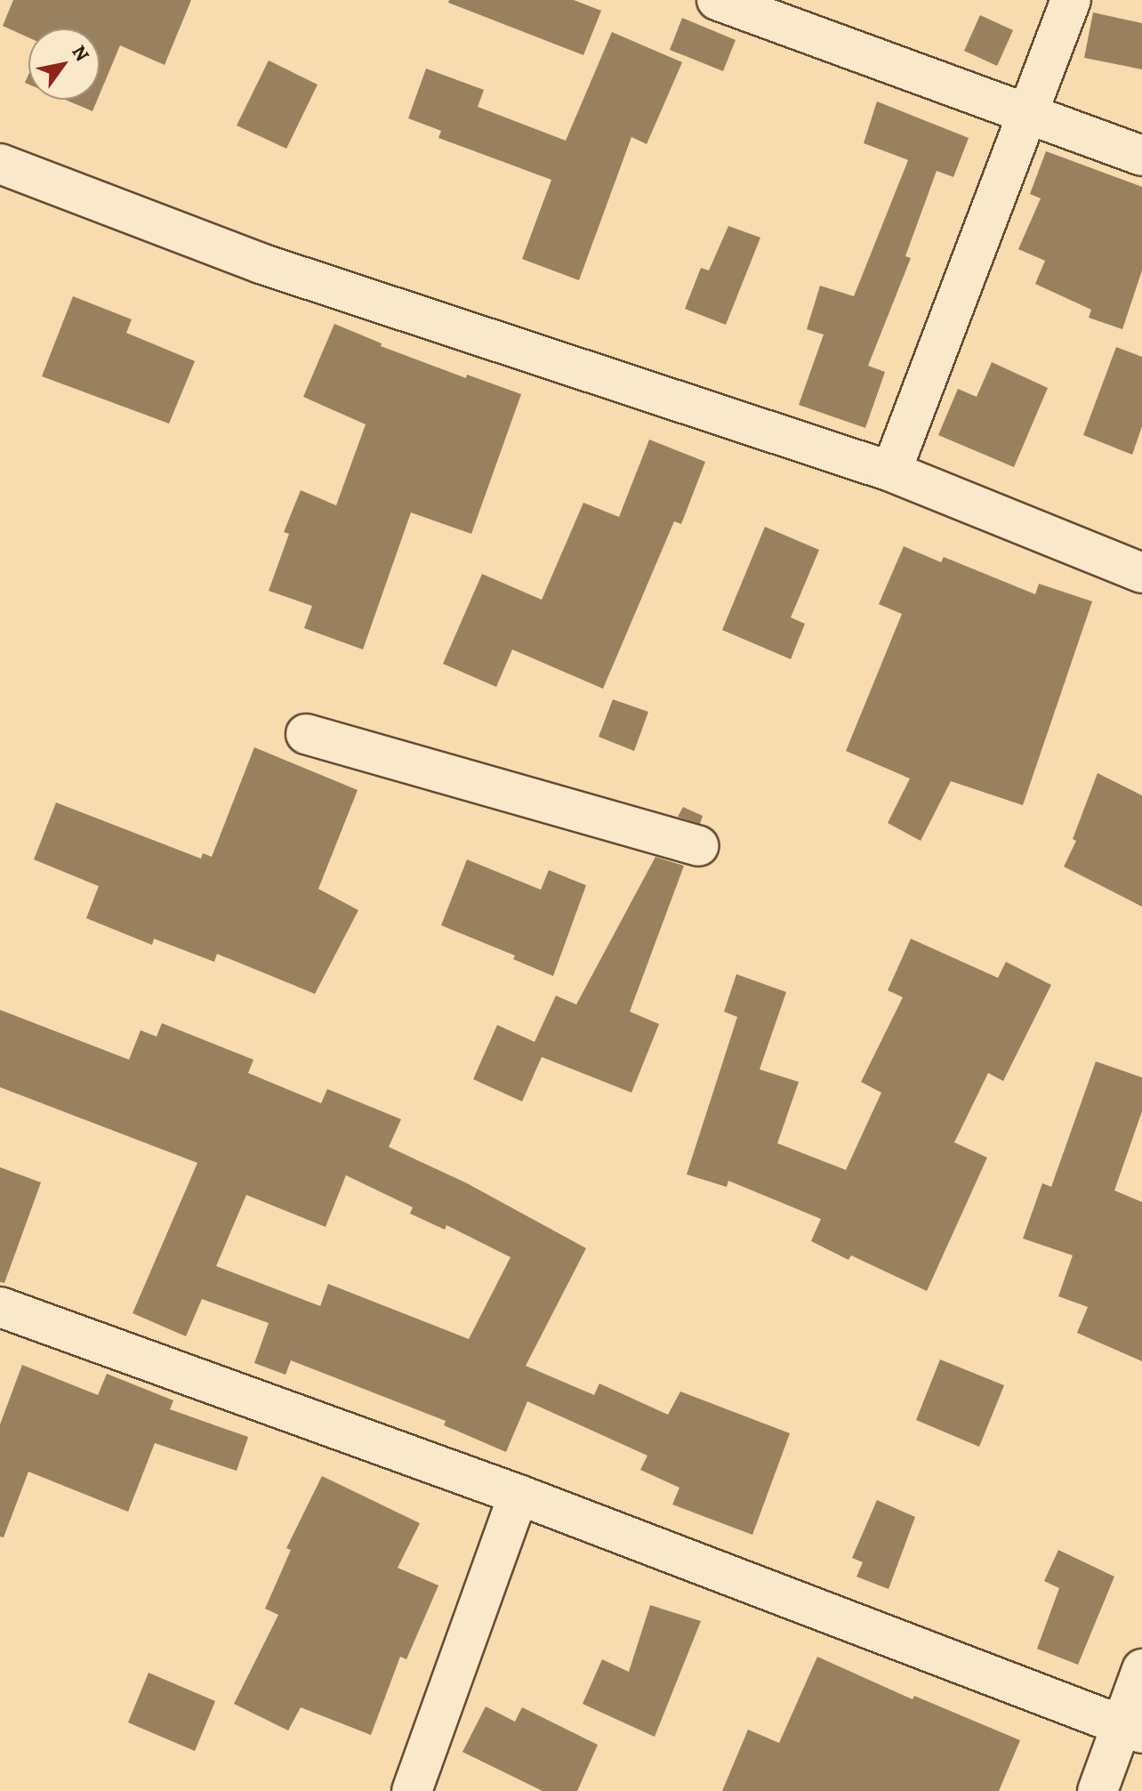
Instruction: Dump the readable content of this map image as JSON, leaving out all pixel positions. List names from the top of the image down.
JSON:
{
  "north": "top right"
}
